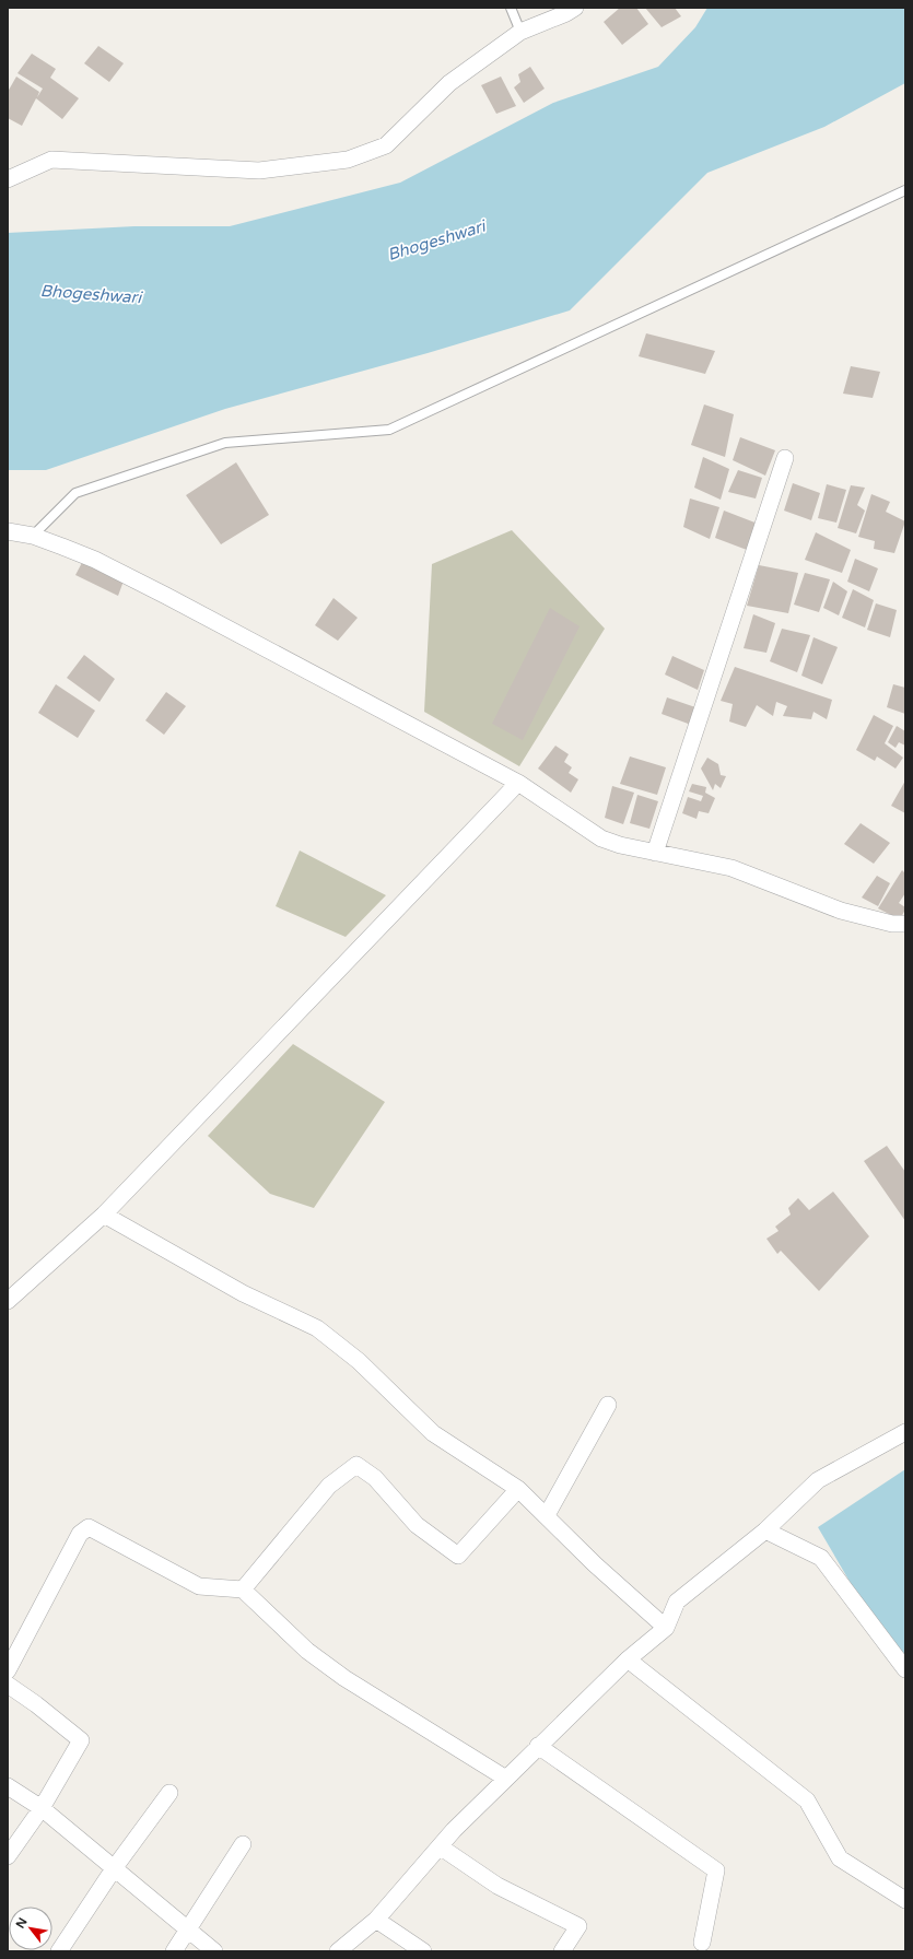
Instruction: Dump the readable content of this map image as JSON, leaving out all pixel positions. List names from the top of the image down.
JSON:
{
  "water": ["Bhogeshwari"],
  "north": "top left"
}
